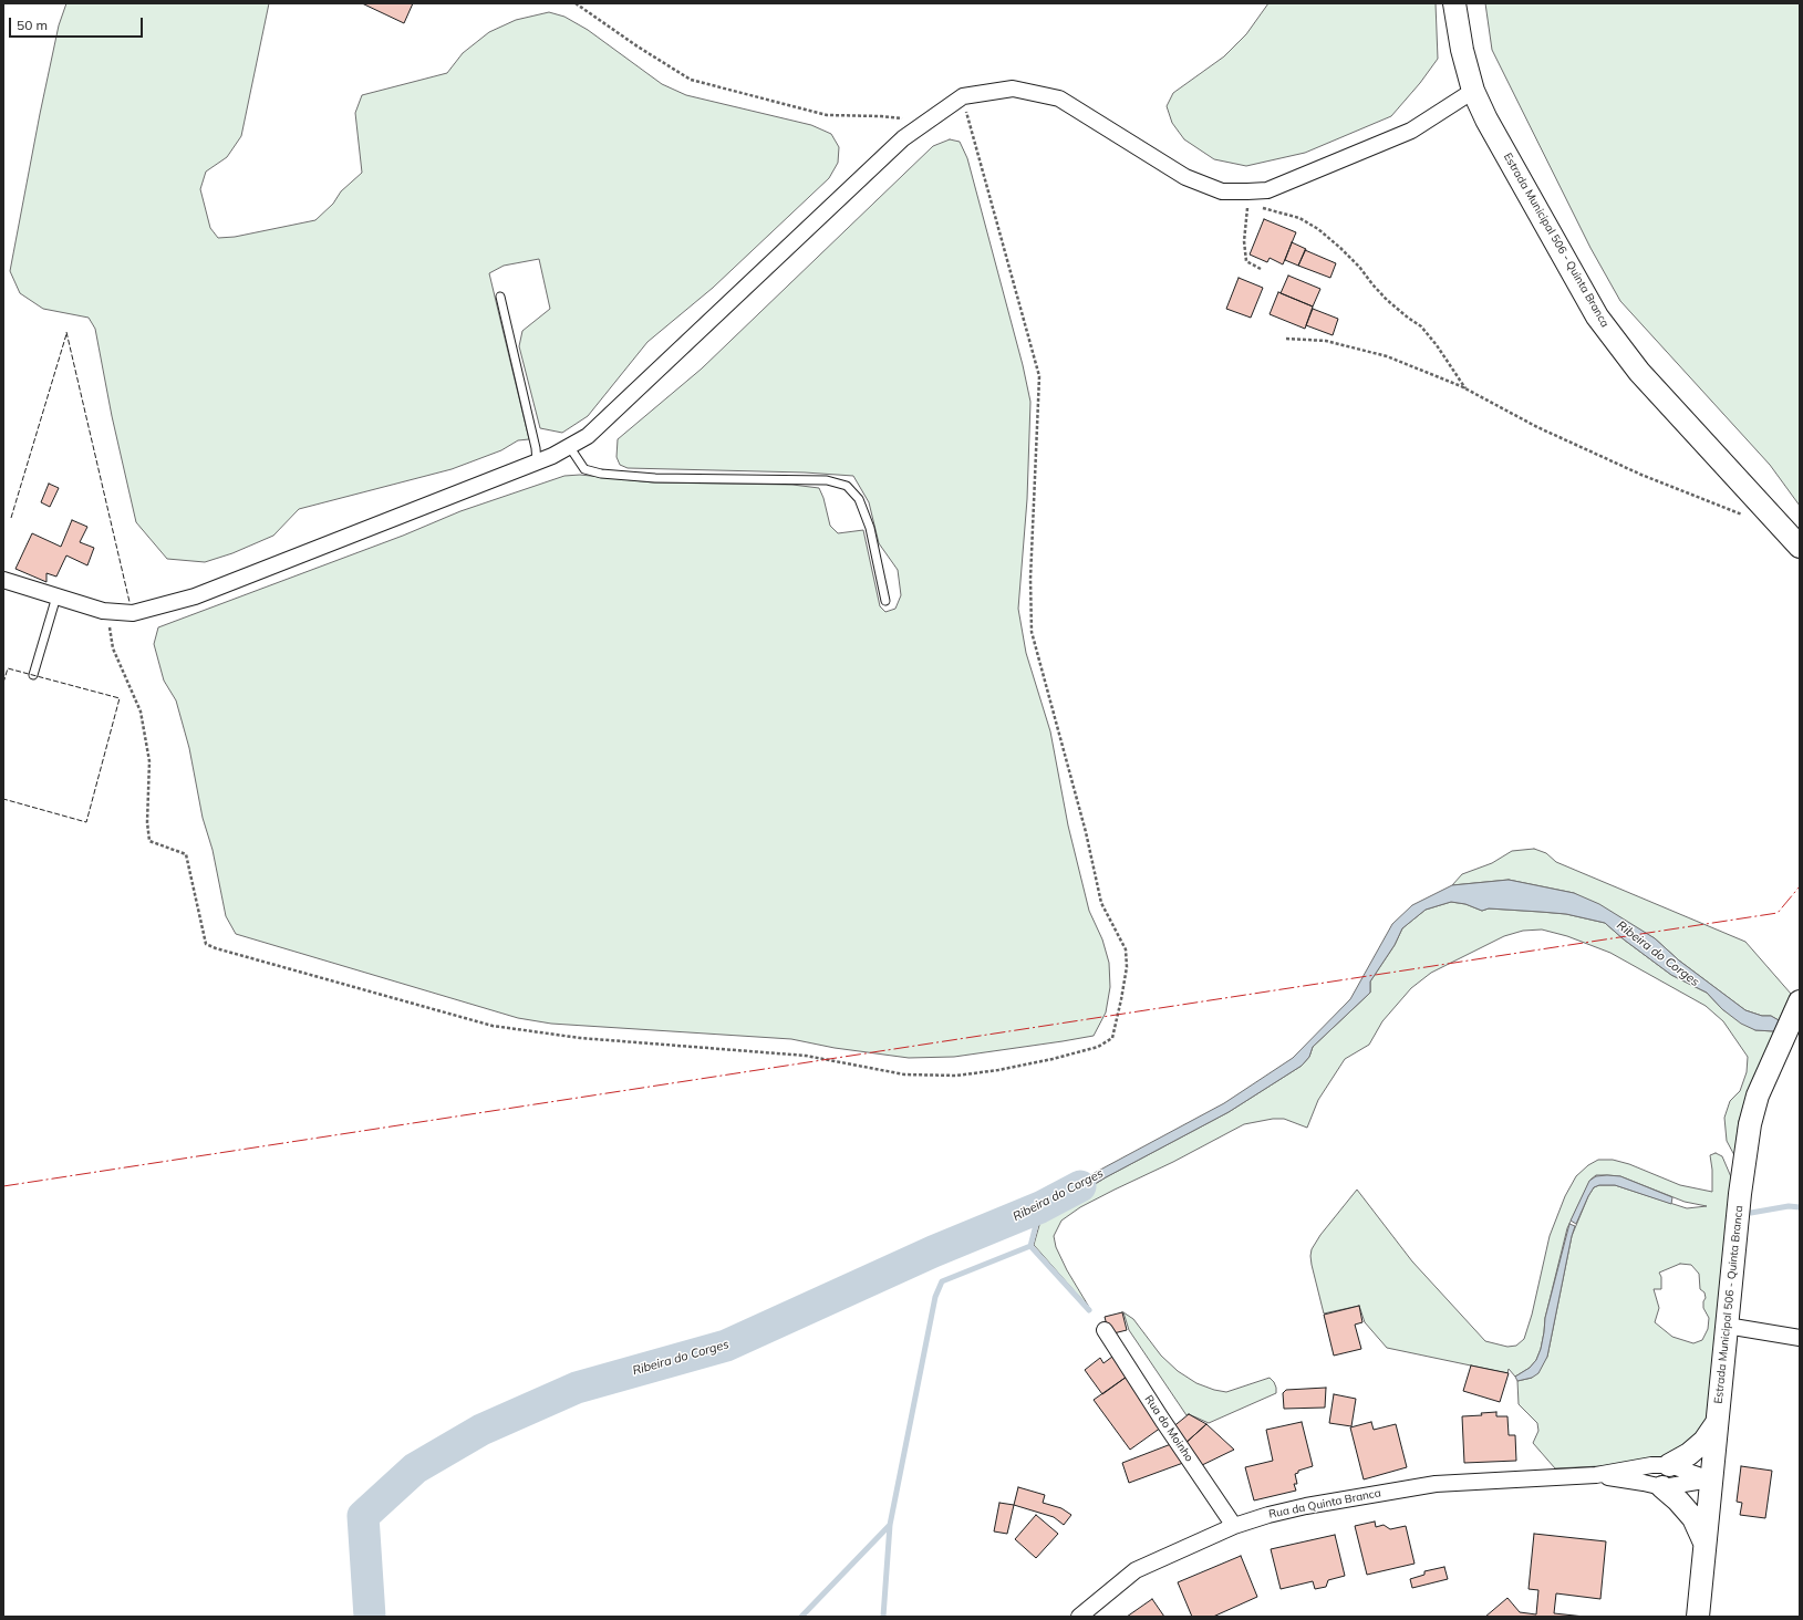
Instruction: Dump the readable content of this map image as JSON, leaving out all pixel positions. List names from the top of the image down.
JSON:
{
  "streets": {
    "main road": ["Estrada Municipal 506 - Quinta Branca"],
    "street": ["Rua do Moinho", "Rua da Quinta Branca"]
  },
  "crossings": [
    ["Estrada Municipal 506 - Quinta Branca", "Rua da Quinta Branca"],
    ["Rua do Moinho", "Rua da Quinta Branca"]
  ],
  "water": ["Ribeira do Corges"],
  "scale_bar": "50 m"
}
